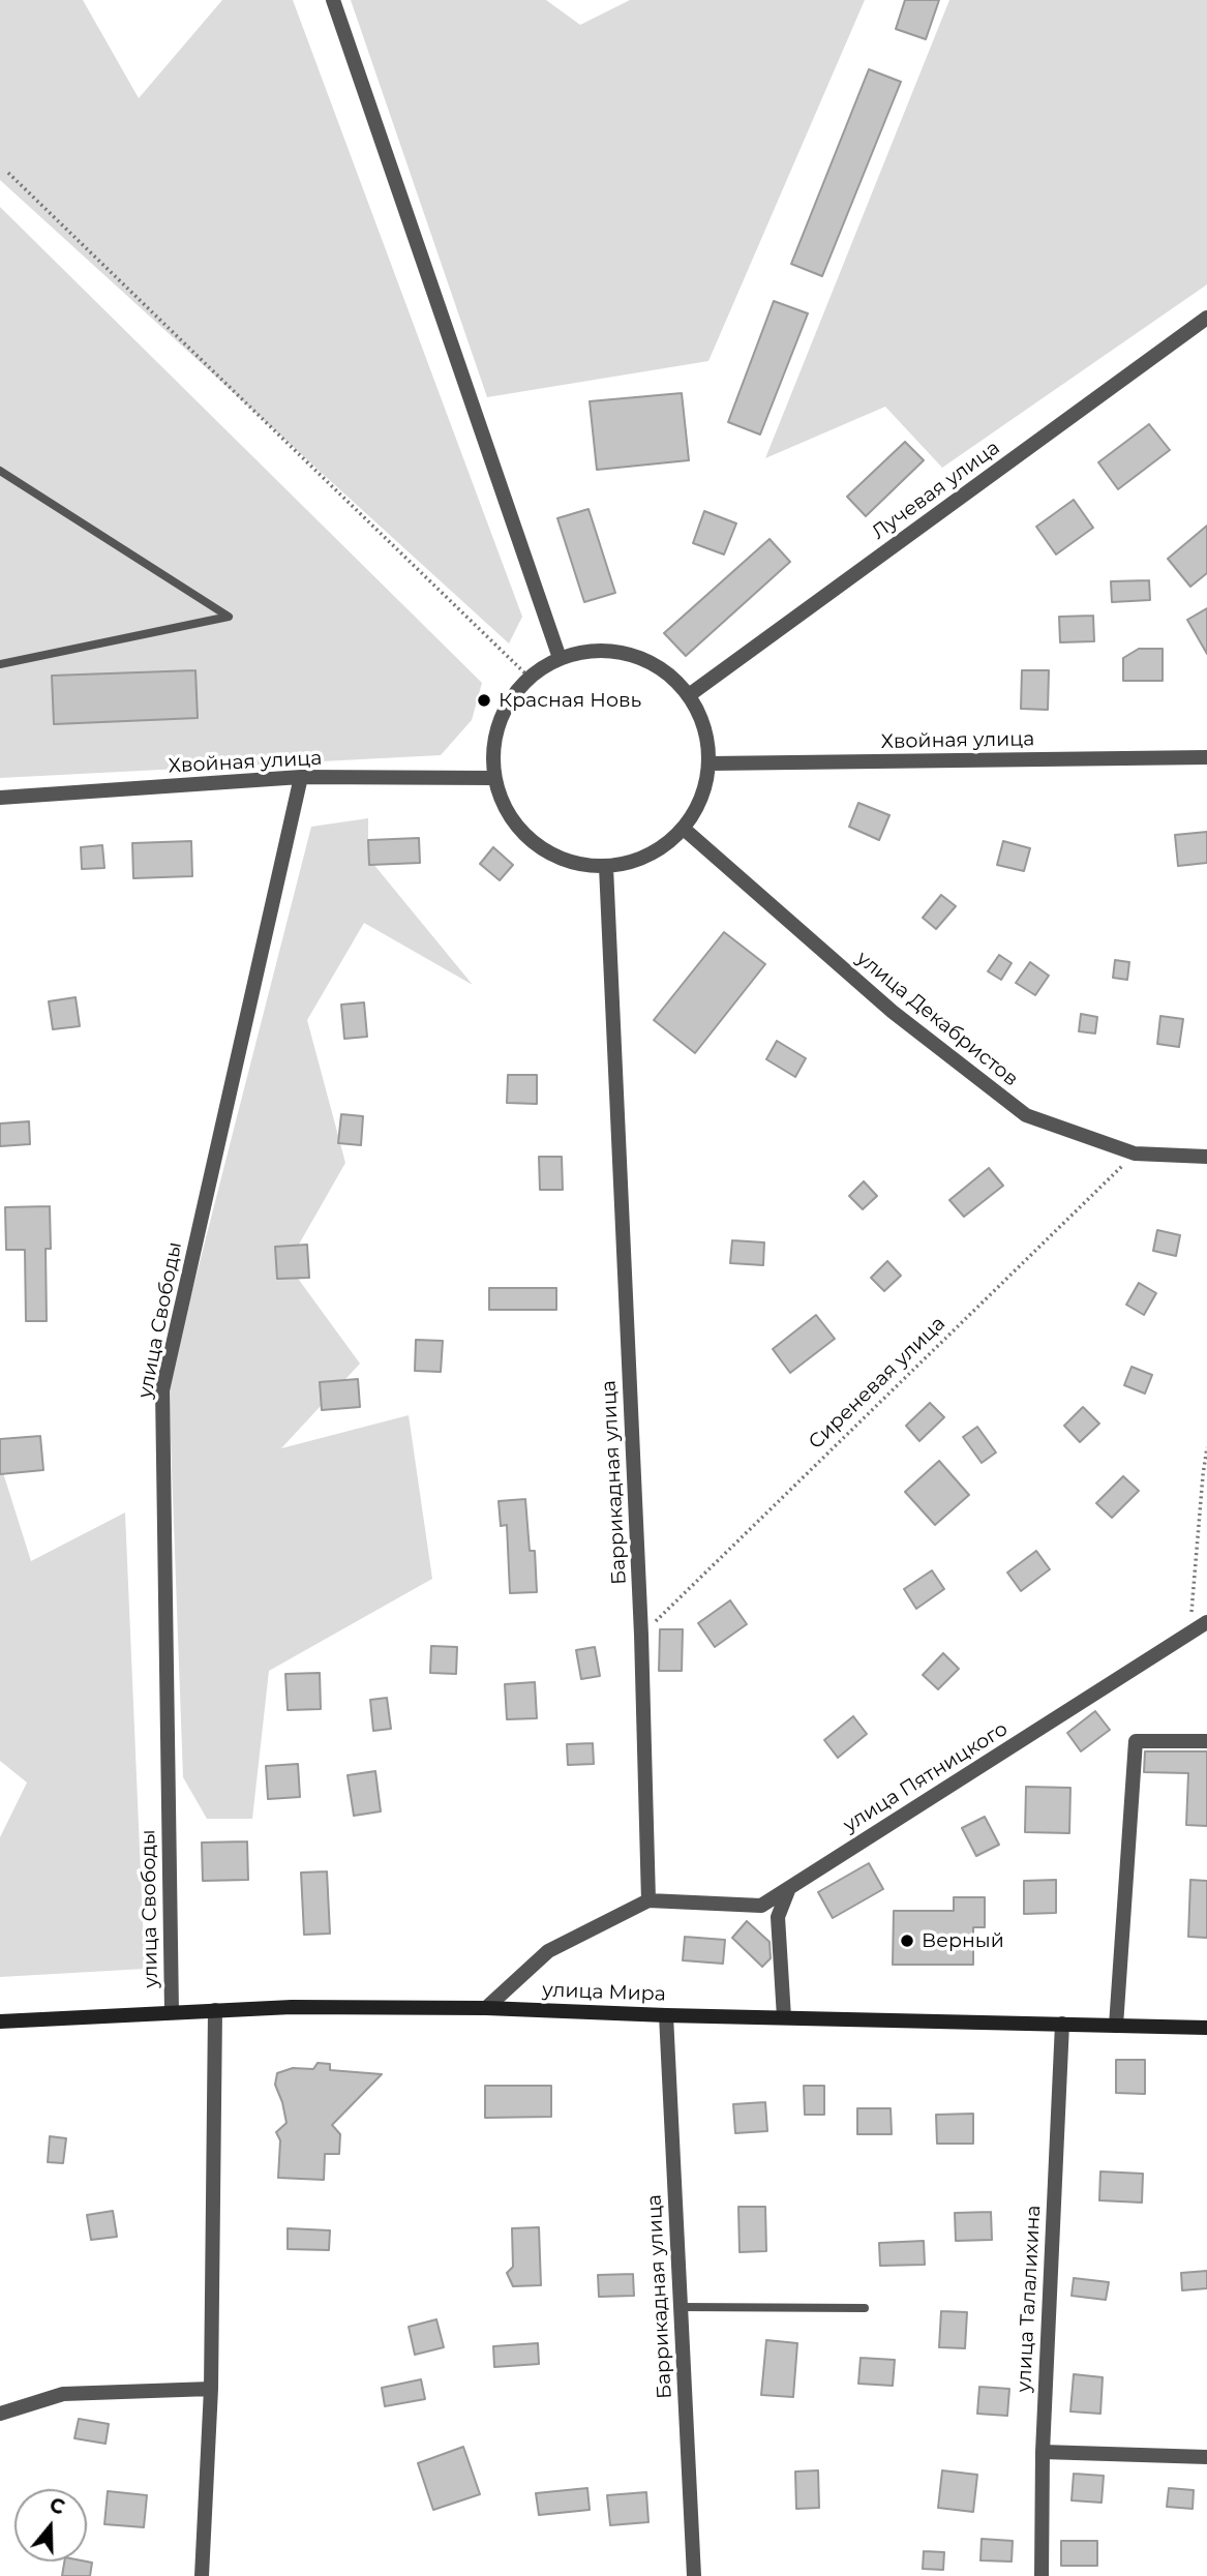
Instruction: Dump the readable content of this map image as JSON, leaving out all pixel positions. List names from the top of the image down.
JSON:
{
  "streets": {
    "street": [
      "Лучевая улица",
      "Хвойная улица",
      "улица Декабристов",
      "улица Свободы",
      "Баррикадная улица",
      "улица Пятницкого",
      "улица Мира",
      "улица Талалихина"
    ],
    "path": ["Сиреневая улица"]
  },
  "crossings": [
    ["Лучевая улица", "Хвойная улица"],
    ["Лучевая улица", "улица Декабристов"],
    ["Лучевая улица", "Баррикадная улица"],
    ["Хвойная улица", "улица Декабристов"],
    ["Хвойная улица", "улица Свободы"],
    ["Хвойная улица", "Баррикадная улица"],
    ["улица Декабристов", "Сиреневая улица"],
    ["улица Декабристов", "Баррикадная улица"],
    ["улица Свободы", "улица Мира"],
    ["Сиреневая улица", "Баррикадная улица"],
    ["Баррикадная улица", "улица Пятницкого"],
    ["Баррикадная улица", "улица Мира"],
    ["улица Мира", "улица Талалихина"]
  ],
  "places": ["Красная Новь", "Верный"],
  "north": "top"
}
